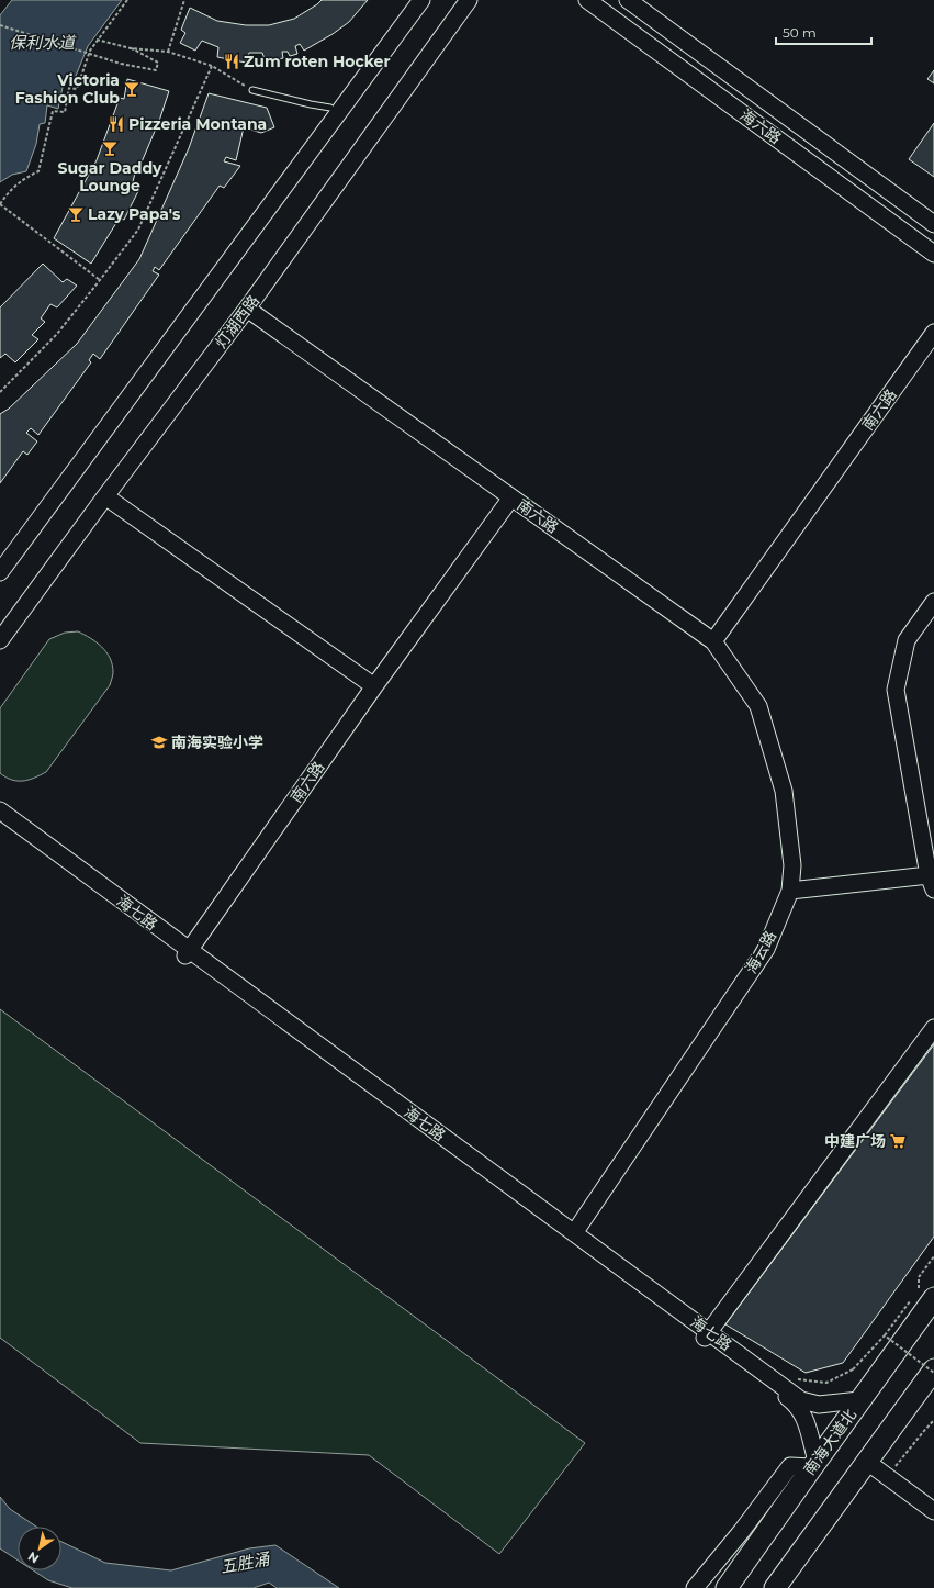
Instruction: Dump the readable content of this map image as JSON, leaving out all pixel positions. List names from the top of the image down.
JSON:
{
  "streets": {
    "highway": ["南海大道北"],
    "main road": [
      "海六路",
      "灯湖西路",
      "南六路",
      "海七路",
      "海云路"
    ]
  },
  "crossings": [
    ["南六路", "海七路"],
    ["南六路", "海云路"],
    ["海七路", "海云路"],
    ["海七路", "南海大道北"]
  ],
  "water": ["保利水道", "五胜涌"],
  "places": {
    "restaurant": ["Zum roten Hocker", "Pizzeria Montana"],
    "bar": ["Victoria Fashion Club", "Sugar Daddy Lounge", "Lazy Papa's"],
    "school or university": ["南海实验小学"],
    "supermarket": ["中建广场"]
  },
  "scale_bar": "50 m",
  "north": "bottom left"
}
